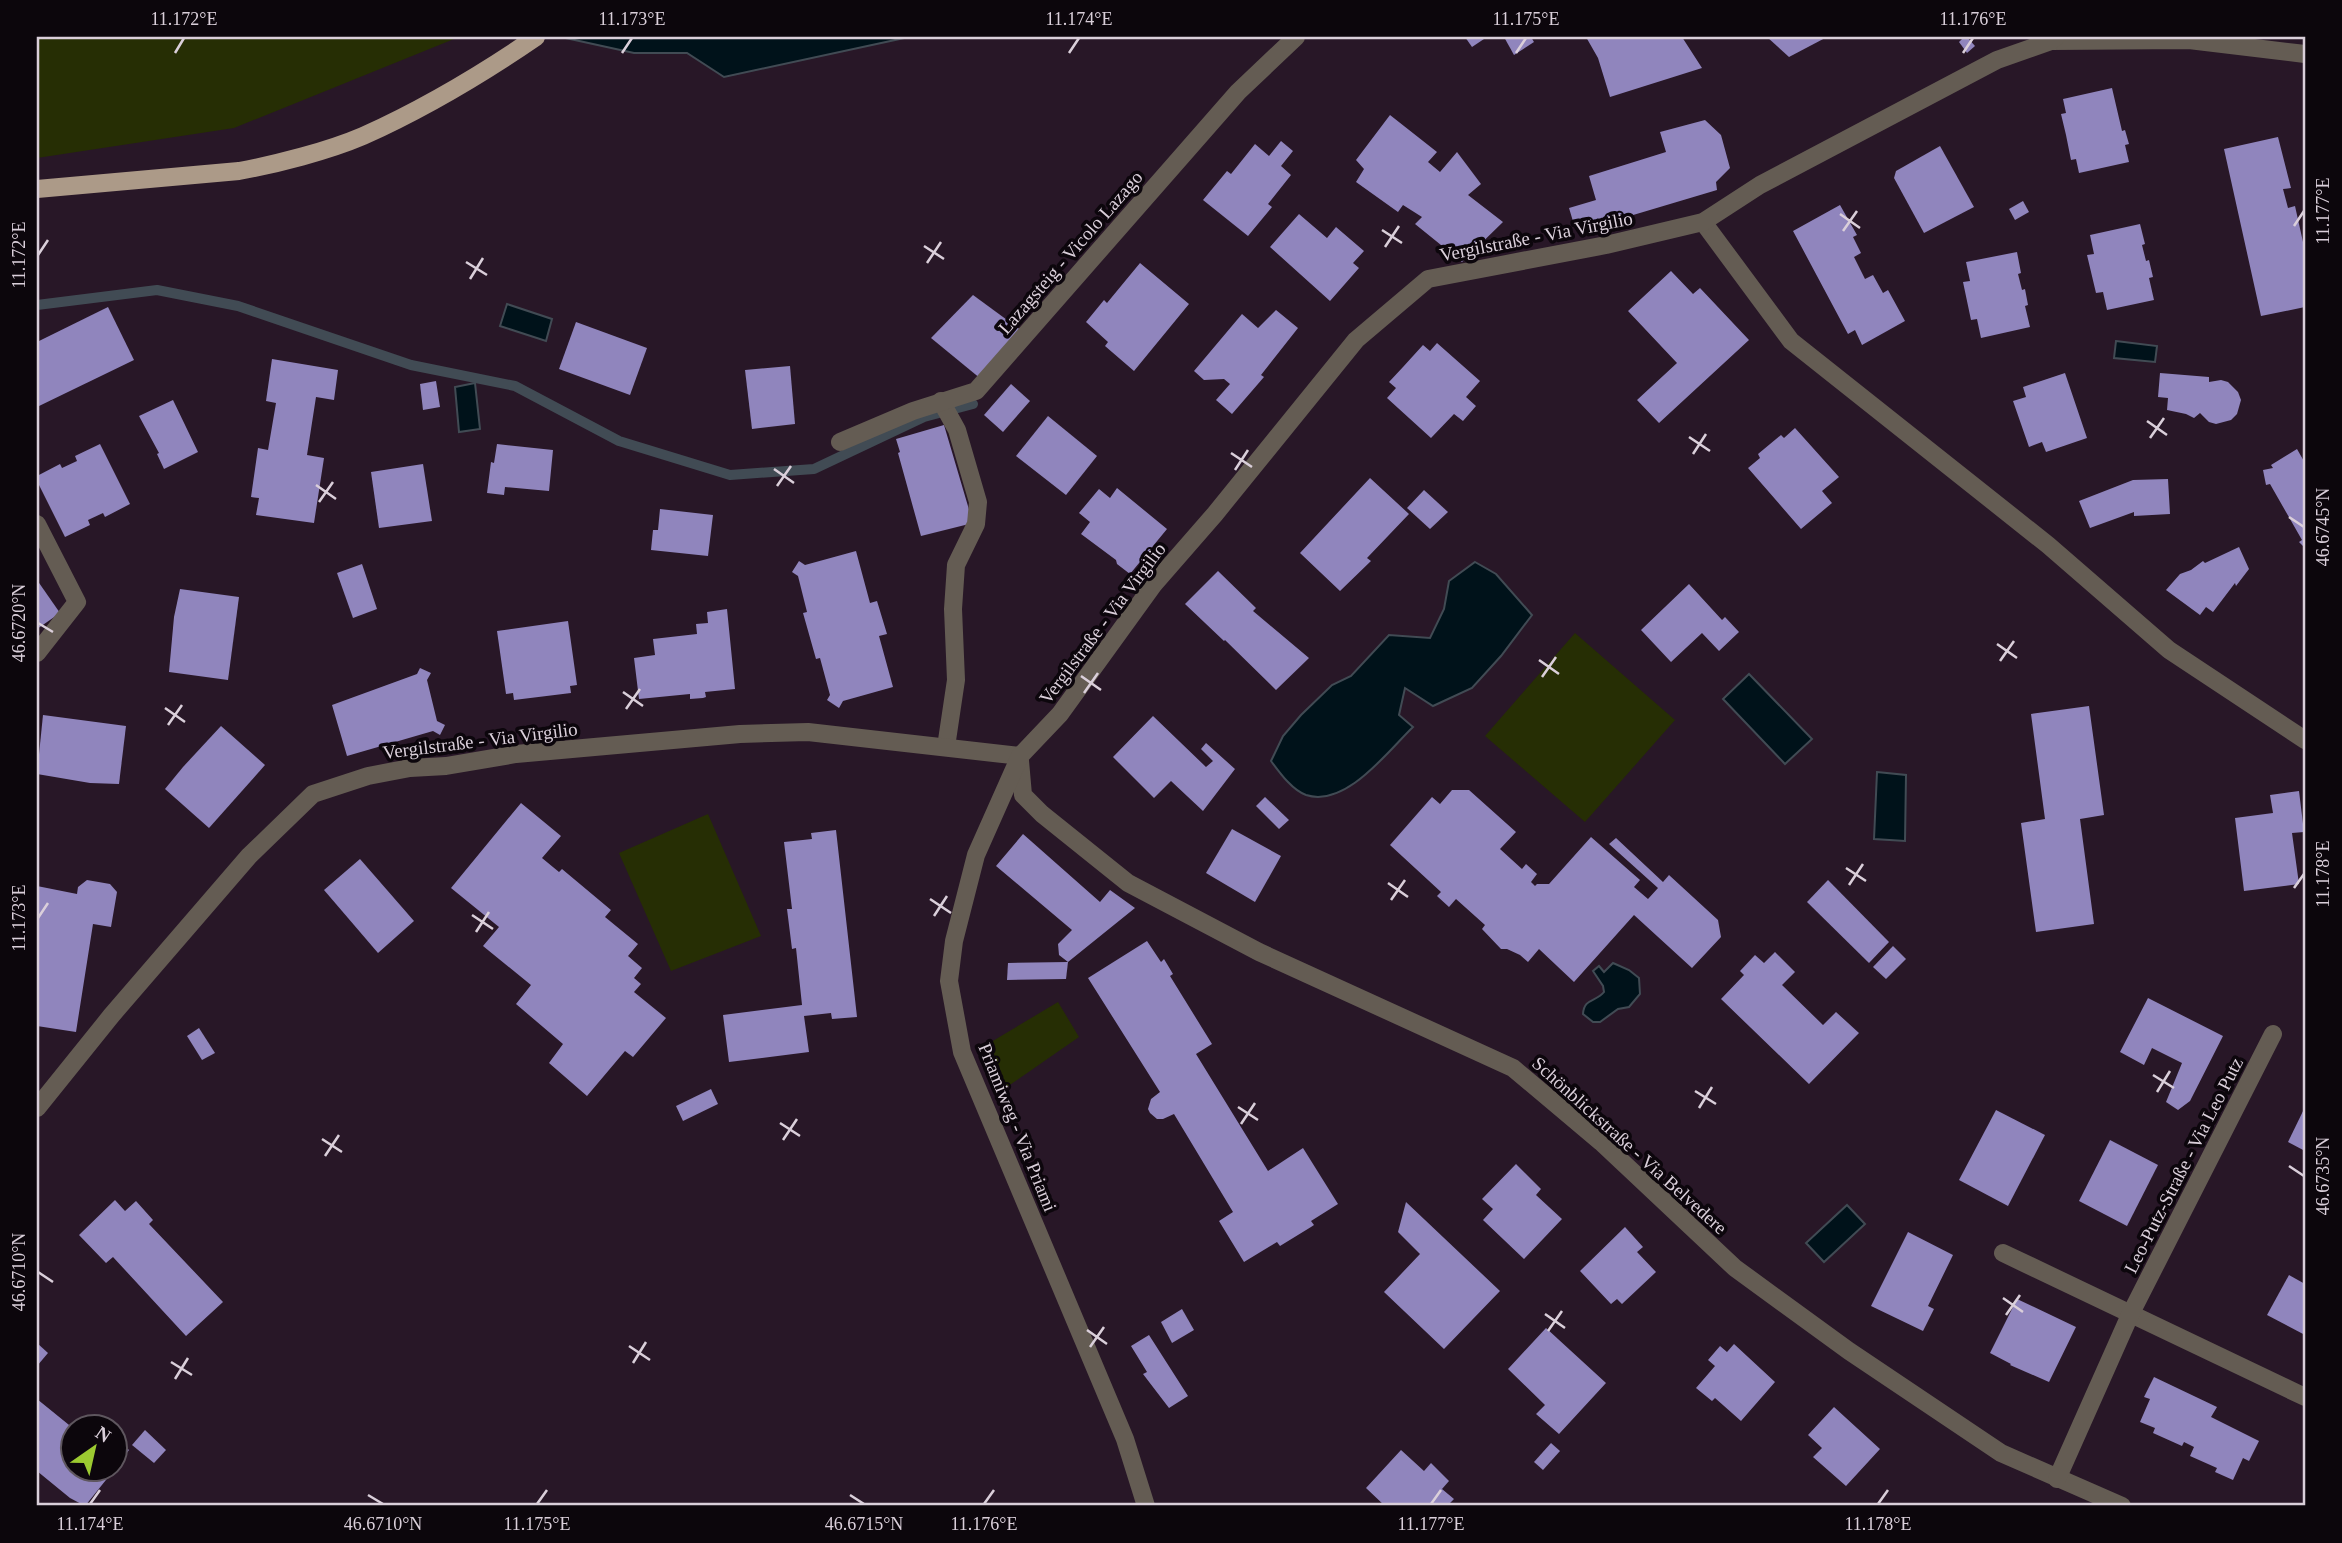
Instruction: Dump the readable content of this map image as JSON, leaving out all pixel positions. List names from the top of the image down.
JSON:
{
  "streets": {
    "street": [
      "Vergilstraße - Via Virgilio",
      "Lazagsteig - Vicolo Lazago",
      "Priamiweg - Via Priami",
      "Schönblickstraße - Via Belvedere",
      "Leo-Putz-Straße - Via Leo Putz"
    ]
  },
  "crossings": [
    ["Vergilstraße - Via Virgilio", "Priamiweg - Via Priami"],
    ["Vergilstraße - Via Virgilio", "Schönblickstraße - Via Belvedere"],
    ["Priamiweg - Via Priami", "Schönblickstraße - Via Belvedere"],
    ["Schönblickstraße - Via Belvedere", "Leo-Putz-Straße - Via Leo Putz"]
  ],
  "north": "top right",
  "coordinates": [
    "11.172°E",
    "11.173°E",
    "11.174°E",
    "11.175°E",
    "11.176°E",
    "11.177°E",
    "46.6745°N",
    "46.6720°N",
    "11.178°E",
    "46.6735°N",
    "46.6710°N",
    "46.6715°N"
  ]
}
